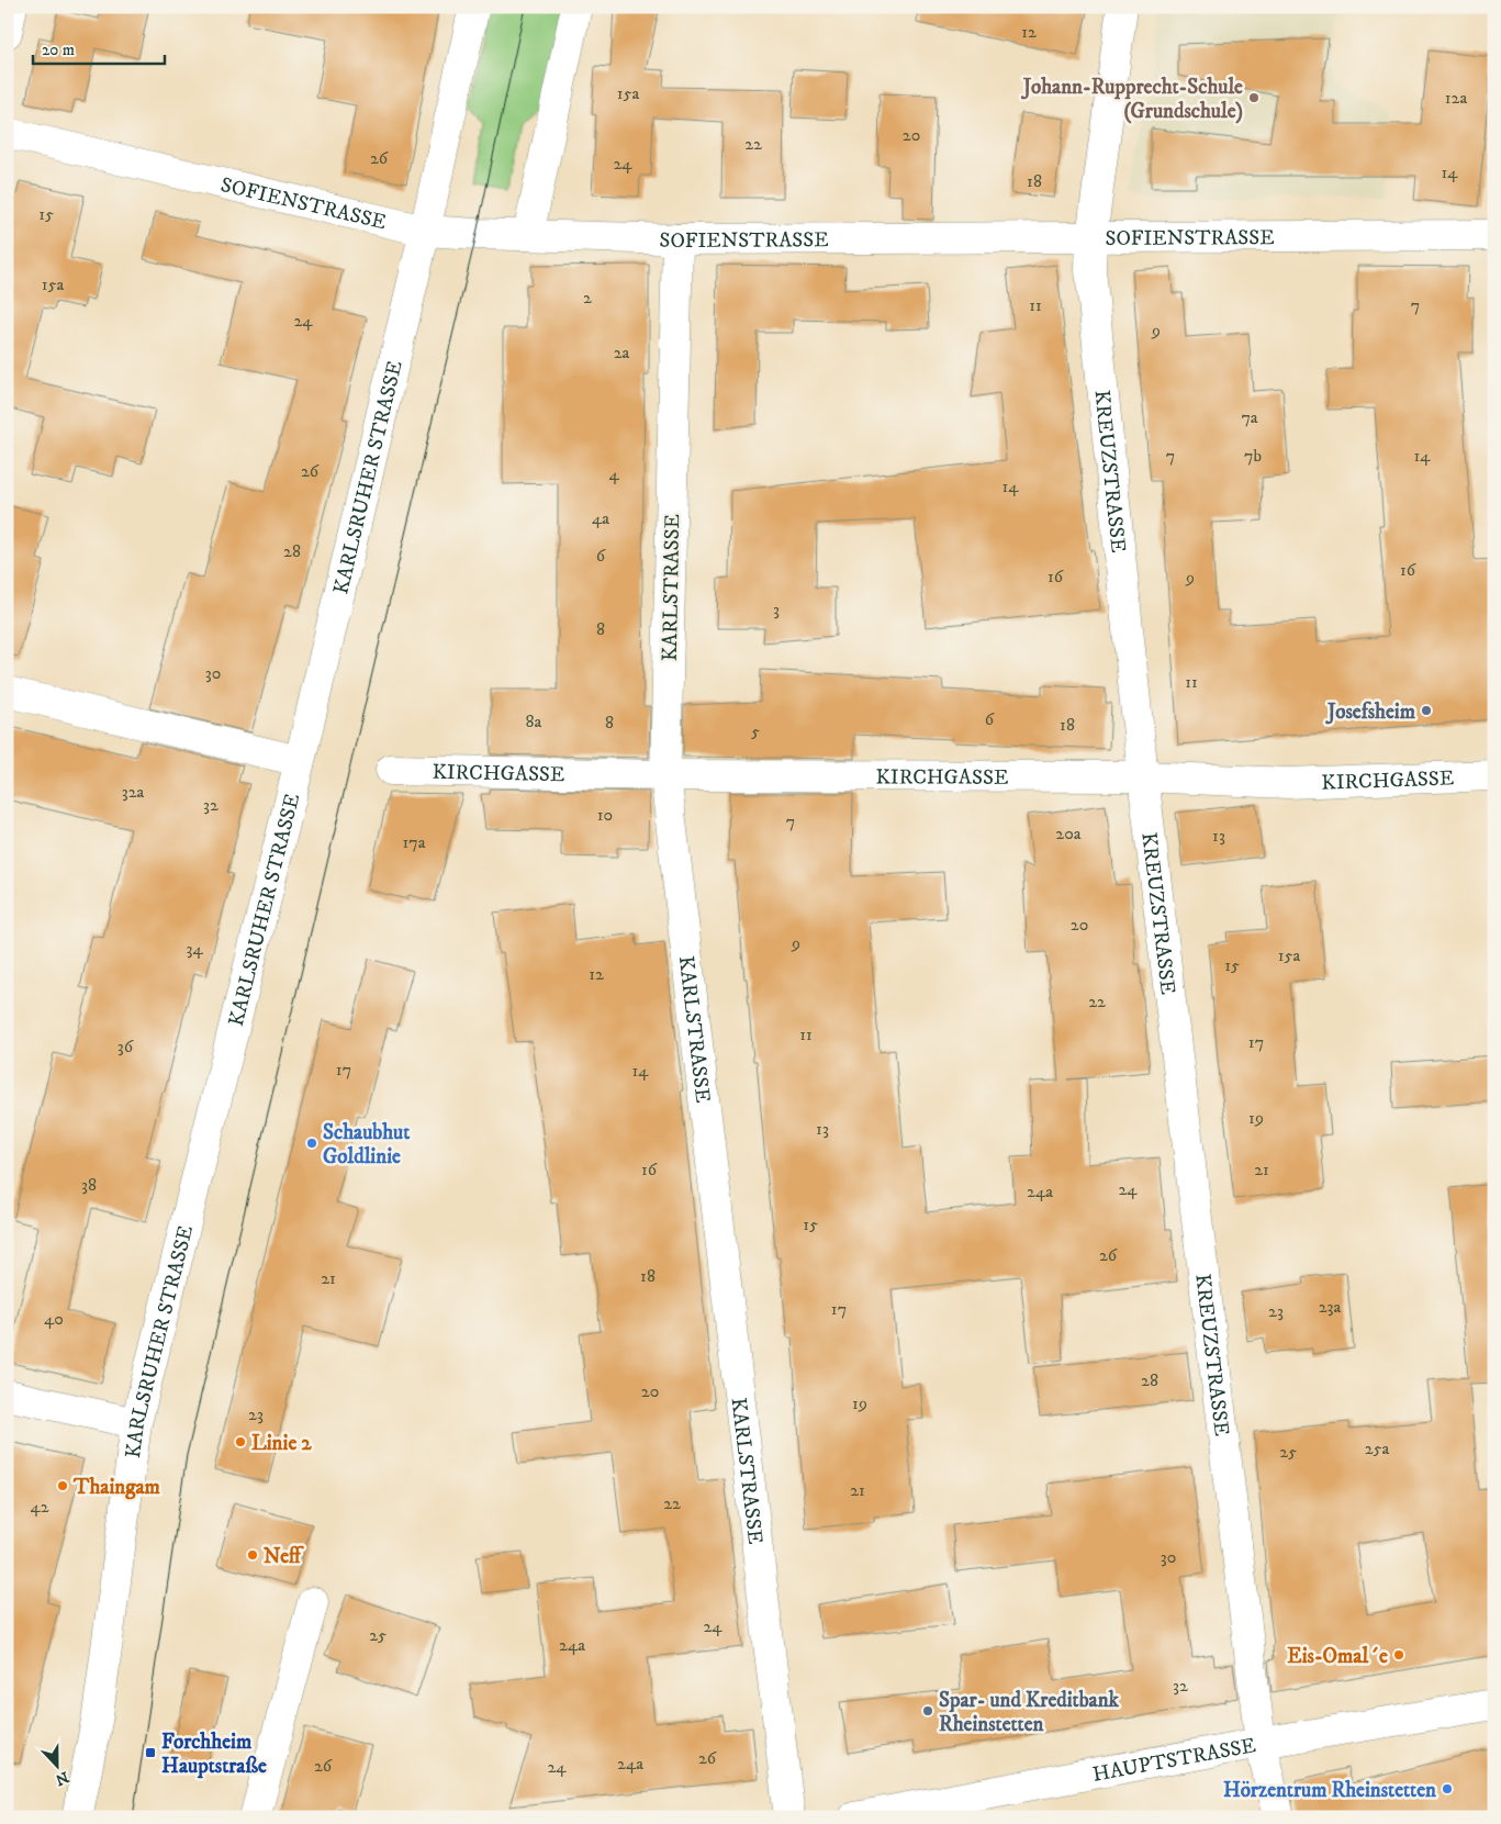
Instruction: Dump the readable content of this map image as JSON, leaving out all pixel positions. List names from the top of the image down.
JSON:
{
  "streets": {
    "street": [
      "SOFIENSTRASSE",
      "KREUZSTRASSE",
      "KARLSRUHER STRASSE",
      "KARLSTRASSE",
      "KIRCHGASSE",
      "HAUPTSTRASSE"
    ]
  },
  "crossings": [
    ["SOFIENSTRASSE", "KREUZSTRASSE"],
    ["SOFIENSTRASSE", "KARLSRUHER STRASSE"],
    ["SOFIENSTRASSE", "KARLSTRASSE"],
    ["KREUZSTRASSE", "KIRCHGASSE"],
    ["KREUZSTRASSE", "HAUPTSTRASSE"],
    ["KARLSTRASSE", "KIRCHGASSE"]
  ],
  "places": {
    "other": [
      "Johann-Rupprecht-Schule (Grundschule)",
      "Josefsheim",
      "Schaubhut Goldlinie",
      "Linie 2",
      "Thaingam",
      "Neff",
      "Eis-Omal´e",
      "Spar- und Kreditbank Rheinstetten",
      "Hörzentrum Rheinstetten"
    ],
    "transit": ["Forchheim Hauptstraße"]
  },
  "house_numbers": [
    "12",
    "15a",
    "12a",
    "20",
    "22",
    "26",
    "24",
    "14",
    "18",
    "15",
    "15a",
    "2",
    "11",
    "7",
    "24",
    "9",
    "2a",
    "7a",
    "7",
    "7b",
    "14",
    "26",
    "4",
    "14",
    "4a",
    "28",
    "6",
    "16",
    "16",
    "9",
    "3",
    "8",
    "30",
    "11",
    "6",
    "8a",
    "8",
    "18",
    "5",
    "32a",
    "32",
    "10",
    "7",
    "20a",
    "13",
    "17a",
    "20",
    "9",
    "34",
    "15a",
    "15",
    "12",
    "22",
    "11",
    "17",
    "36",
    "17",
    "14",
    "19",
    "13",
    "16",
    "21",
    "38",
    "24",
    "24a",
    "15",
    "26",
    "18",
    "21",
    "23a",
    "17",
    "23",
    "40",
    "28",
    "20",
    "19",
    "23",
    "25a",
    "25",
    "21",
    "22",
    "42",
    "30",
    "24",
    "25",
    "24a",
    "32",
    "26",
    "24a",
    "26",
    "24"
  ],
  "scale_bar": "20 m",
  "north": "bottom"
}
